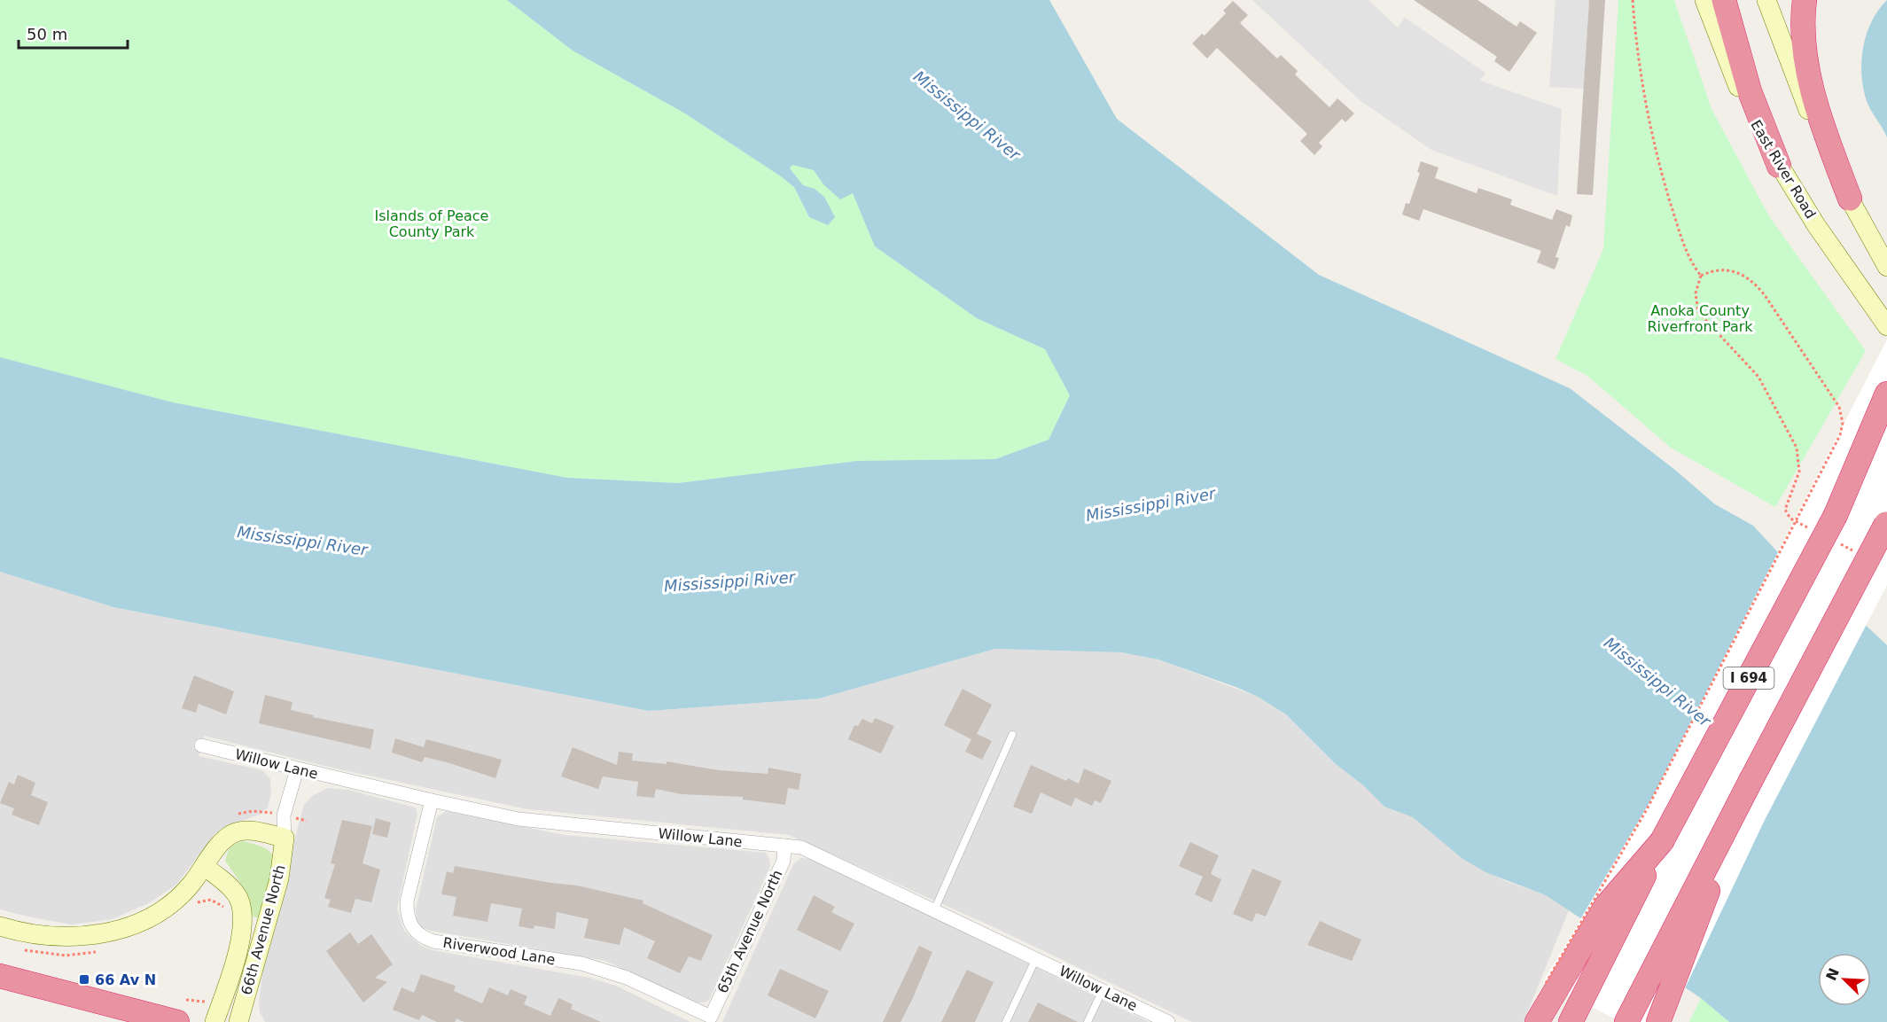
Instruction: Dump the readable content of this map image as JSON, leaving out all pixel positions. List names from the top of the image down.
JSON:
{
  "streets": {
    "highway": ["I 694"],
    "street": [
      "East River Road",
      "Willow Lane",
      "66th Avenue North",
      "65th Avenue North",
      "Riverwood Lane"
    ]
  },
  "crossings": [
    ["Willow Lane", "66th Avenue North"],
    ["Willow Lane", "65th Avenue North"],
    ["Willow Lane", "Riverwood Lane"],
    ["65th Avenue North", "Riverwood Lane"]
  ],
  "water": ["Mississippi River"],
  "parks": ["Islands of Peace County Park", "Anoka County Riverfront Park"],
  "places": {
    "transit": ["66 Av N"]
  },
  "scale_bar": "50 m",
  "north": "top left"
}
